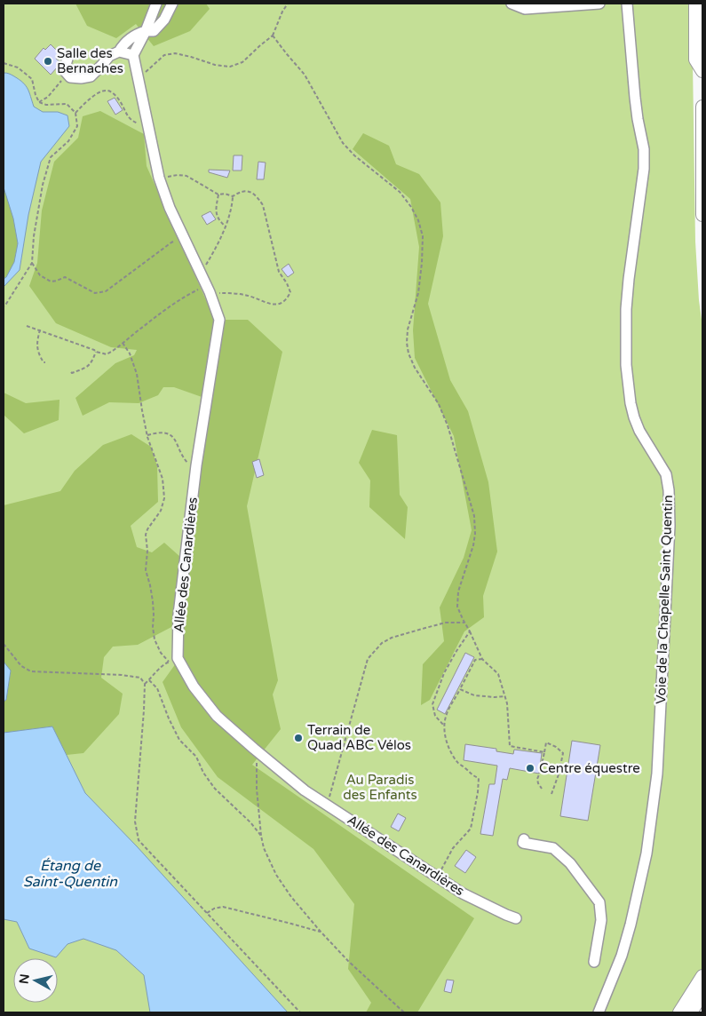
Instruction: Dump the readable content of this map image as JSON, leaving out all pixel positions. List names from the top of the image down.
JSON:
{
  "streets": {
    "street": ["Allée des Canardières", "Voie de la Chapelle Saint Quentin"]
  },
  "water": ["Étang de Saint-Quentin"],
  "parks": ["Au Paradis des Enfants"],
  "places": ["Salle des Bernaches", "Terrain de Quad ABC Vélos", "Centre équestre"],
  "north": "left"
}
